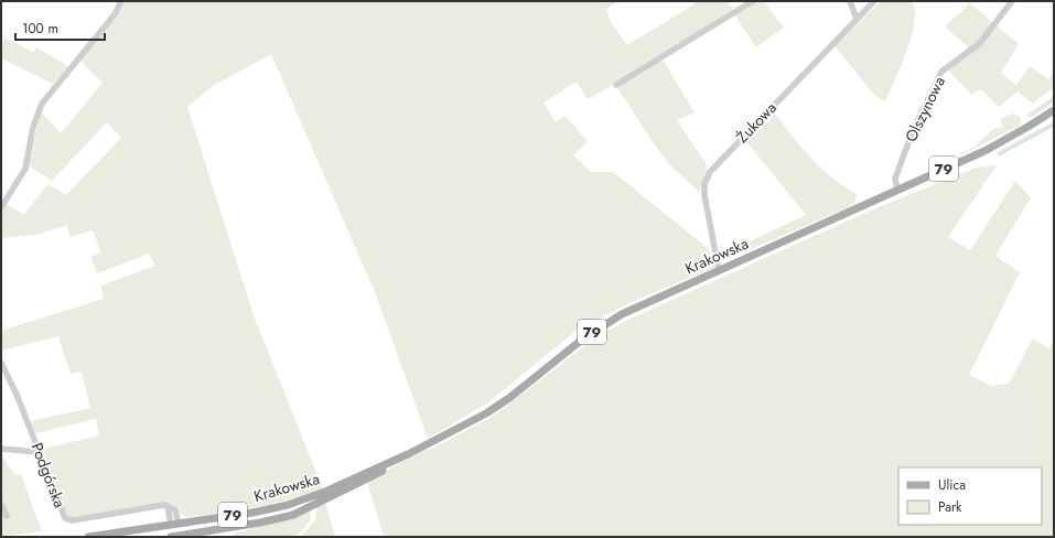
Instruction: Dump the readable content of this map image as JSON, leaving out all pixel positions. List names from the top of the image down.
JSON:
{
  "streets": {
    "main road": ["79", "Krakowska"],
    "street": ["Olszynowa", "Żukowa", "Podgórska"]
  },
  "crossings": [
    ["Olszynowa", "Krakowska"],
    ["Żukowa", "Krakowska"],
    ["Krakowska", "Podgórska"]
  ],
  "legend": ["Ulica", "Park"],
  "scale_bar": "100 m"
}
